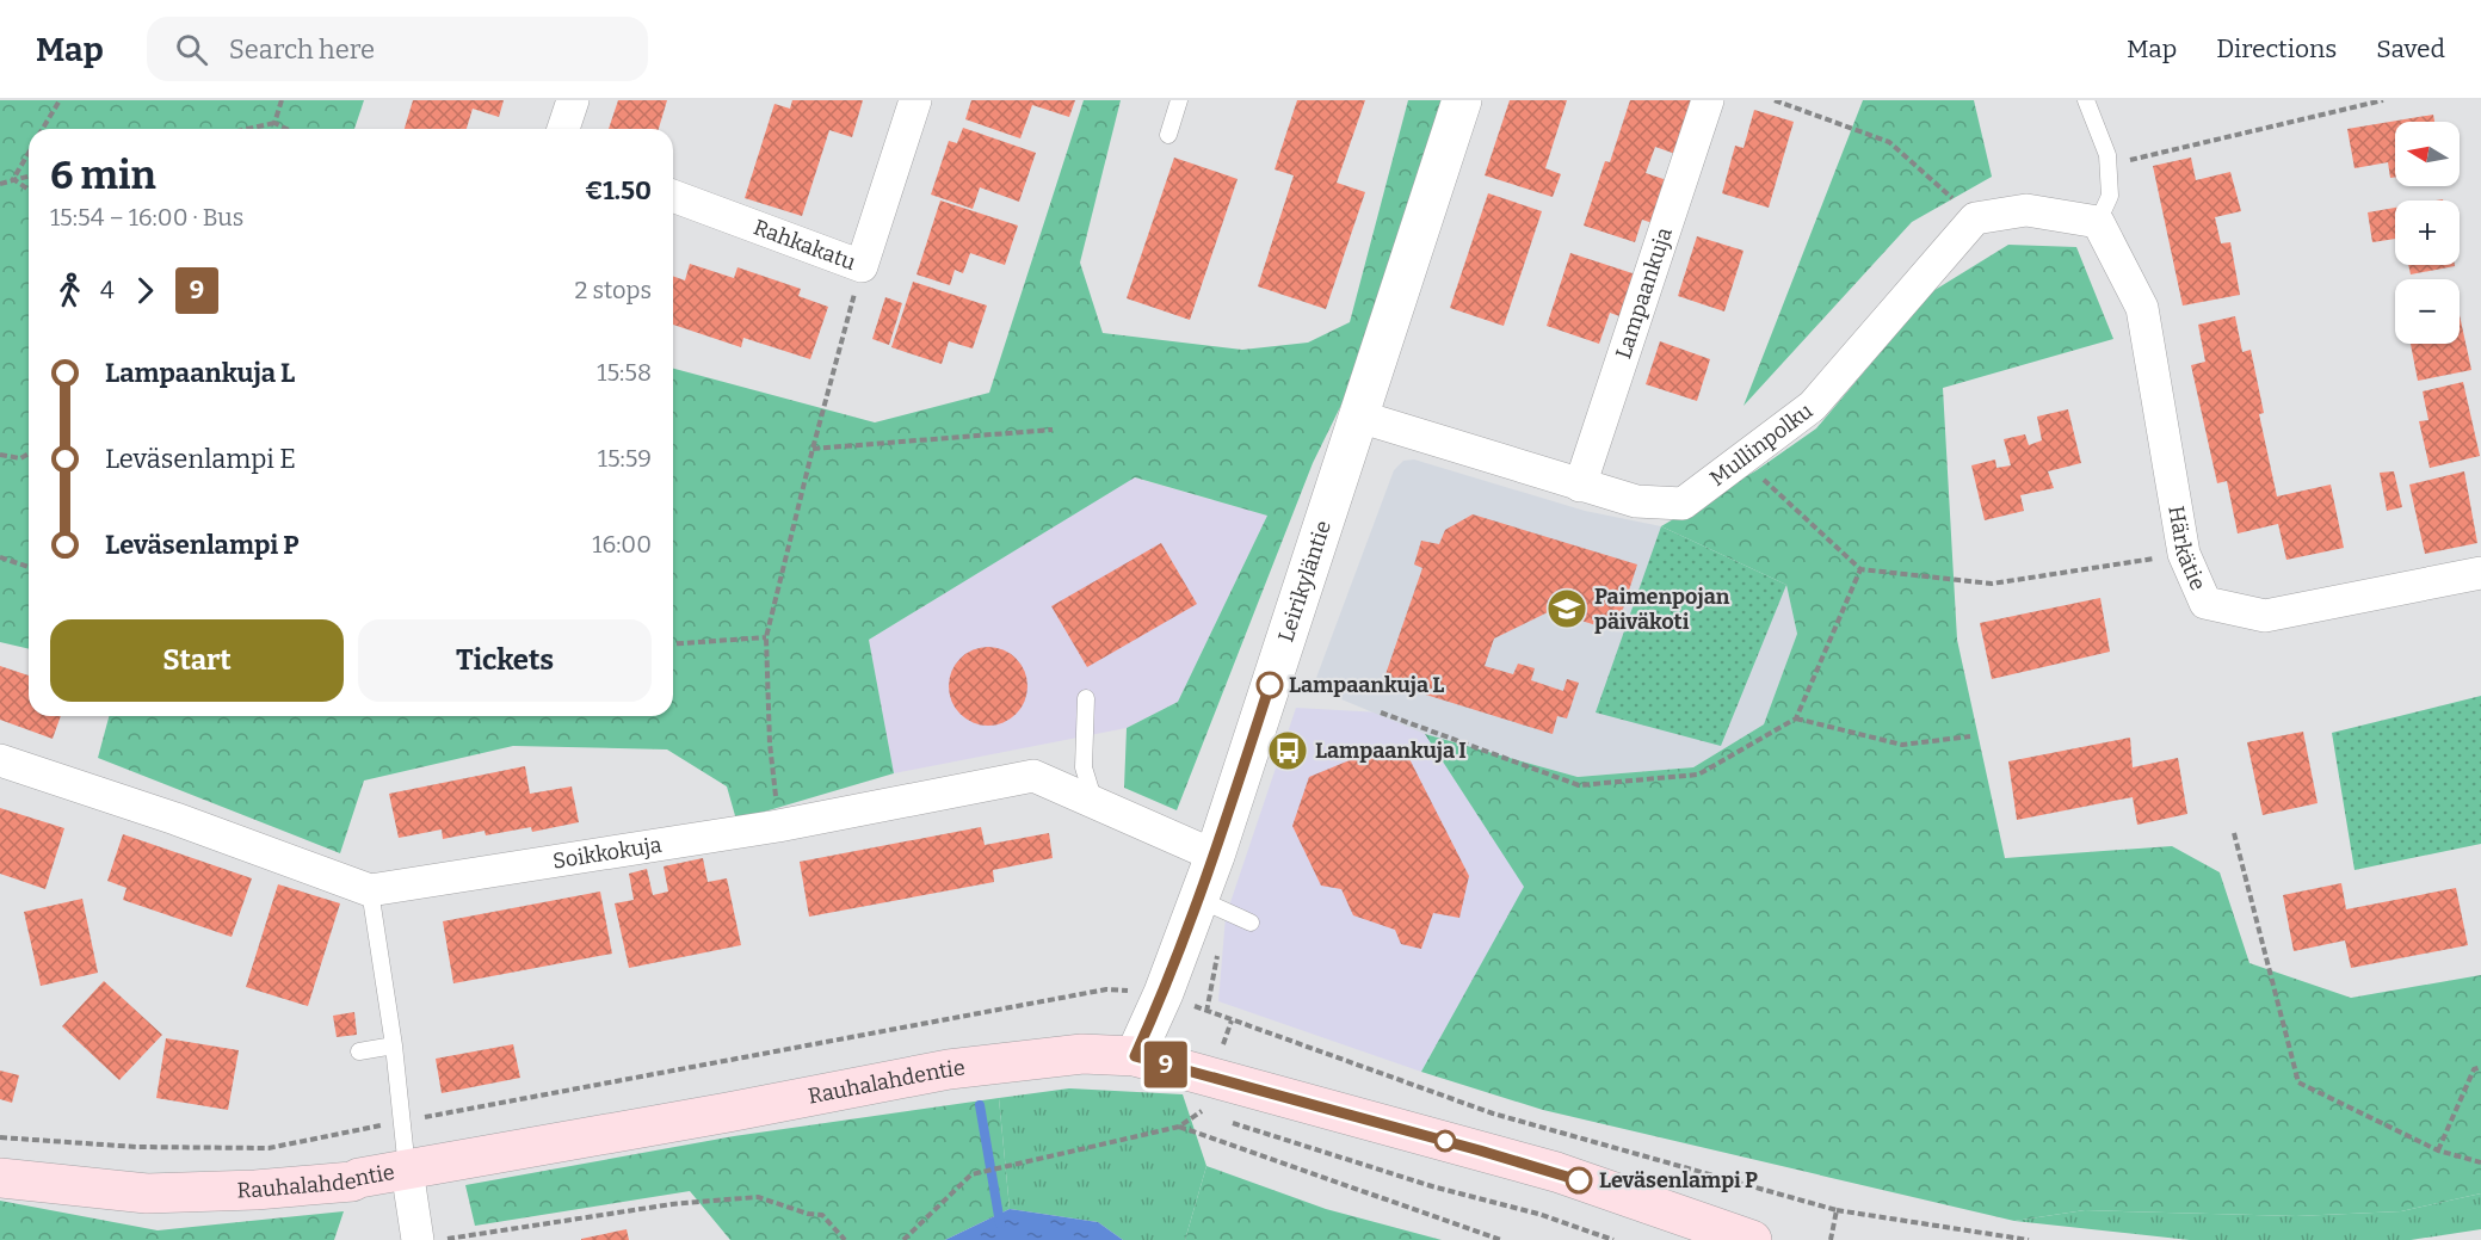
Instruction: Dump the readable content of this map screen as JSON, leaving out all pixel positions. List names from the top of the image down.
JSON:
{
  "streets": {
    "main road": ["Rauhalahdentie"],
    "street": [
      "Rahkakatu",
      "Lampaankuja",
      "Mullinpolku",
      "Härkätie",
      "Leirikyläntie",
      "Soikkokuja"
    ]
  },
  "crossings": [
    ["Lampaankuja", "Mullinpolku"],
    ["Mullinpolku", "Leirikyläntie"],
    ["Leirikyläntie", "Soikkokuja"],
    ["Leirikyläntie", "Rauhalahdentie"]
  ],
  "places": {
    "school or university": ["Paimenpojan päiväkoti"],
    "other": ["Lampaankuja L", "Leväsenlampi P"],
    "bus stop": ["Lampaankuja I"]
  },
  "lines": ["bus line 9"],
  "north": "left",
  "page": {
    "header": "Map",
    "search": "Search here",
    "nav": ["Map", "Directions", "Saved"],
    "on_map": "9",
    "map_buttons": ["+", "−"],
    "heading": ["6 min", "15:54 – 16:00 · Bus", "€1.50"],
    "legs": ["4", "9", "2 stops"],
    "list": [
      {
        "name": "Lampaankuja L",
        "value": "15:58"
      },
      {
        "name": "Leväsenlampi E",
        "value": "15:59"
      },
      {
        "name": "Leväsenlampi P",
        "value": "16:00"
      }
    ],
    "buttons": ["Start", "Tickets"]
  }
}
